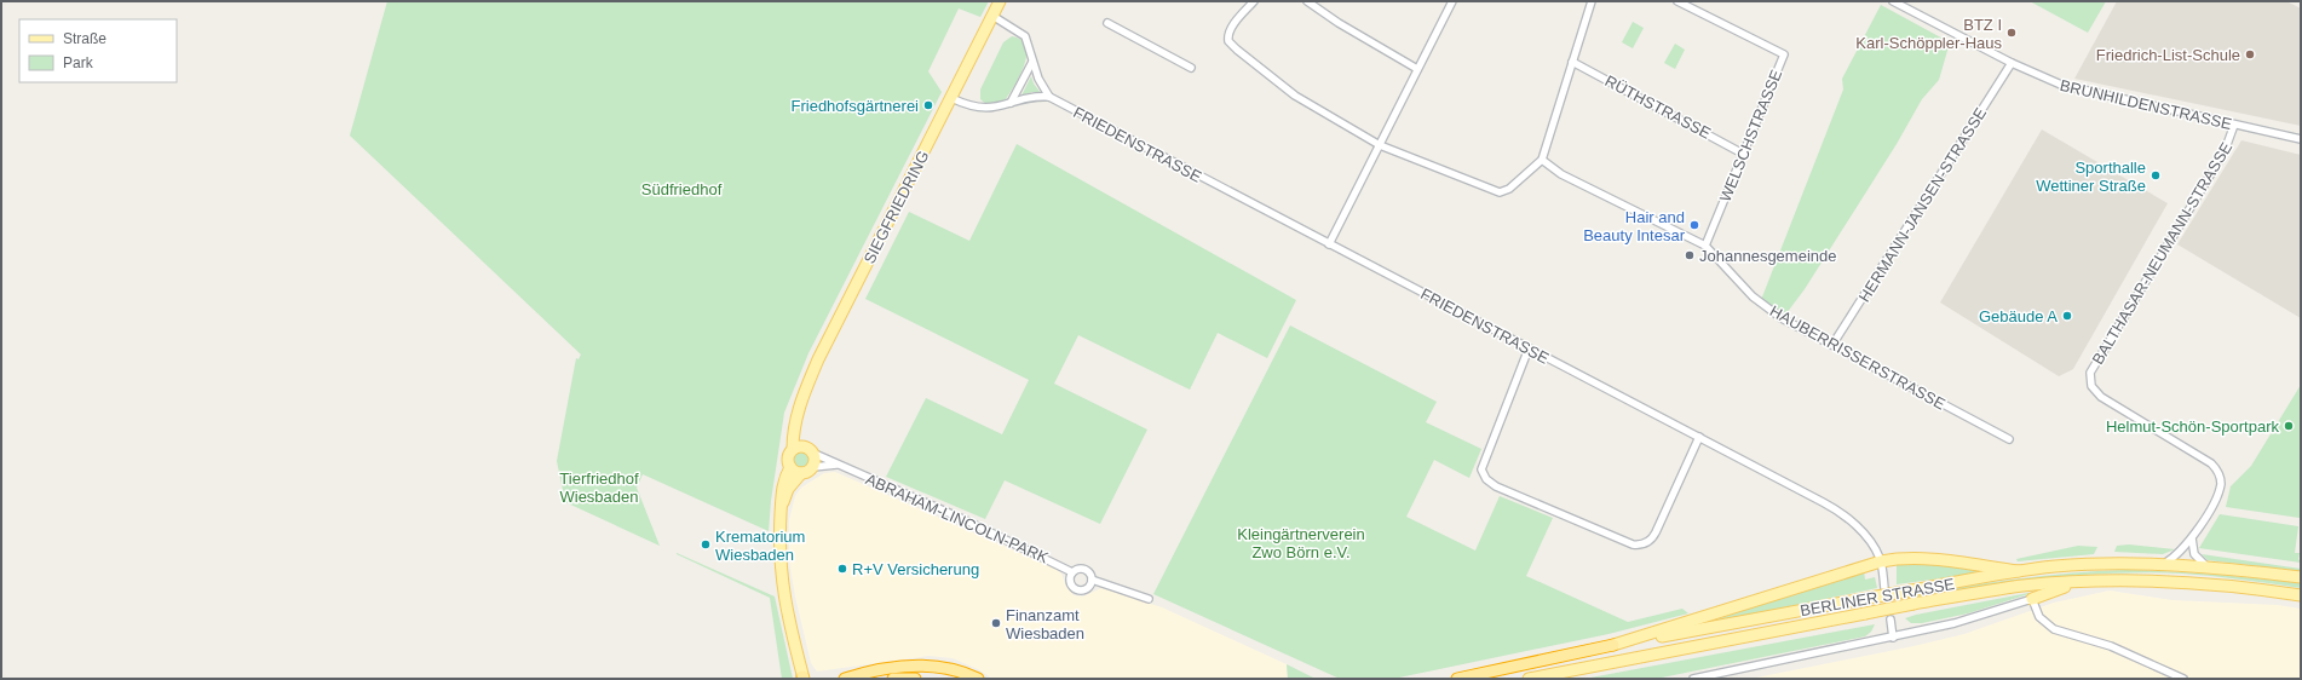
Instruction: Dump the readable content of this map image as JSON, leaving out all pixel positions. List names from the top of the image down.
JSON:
{
  "streets": {
    "highway": ["BERLINER STRASSE"],
    "main road": ["SIEGFRIEDRING"],
    "street": [
      "BRUNHILDENSTRASSE",
      "RÜTHSTRASSE",
      "WELSCHSTRASSE",
      "FRIEDENSTRASSE",
      "HERMANN-JANSEN-STRASSE",
      "BALTHASAR-NEUMANN-STRASSE",
      "HAUBERRISSERSTRASSE",
      "ABRAHAM-LINCOLN-PARK"
    ]
  },
  "crossings": [
    ["BRUNHILDENSTRASSE", "HERMANN-JANSEN-STRASSE"],
    ["BRUNHILDENSTRASSE", "BALTHASAR-NEUMANN-STRASSE"],
    ["RÜTHSTRASSE", "WELSCHSTRASSE"],
    ["WELSCHSTRASSE", "HAUBERRISSERSTRASSE"],
    ["HERMANN-JANSEN-STRASSE", "HAUBERRISSERSTRASSE"],
    ["SIEGFRIEDRING", "ABRAHAM-LINCOLN-PARK"],
    ["BALTHASAR-NEUMANN-STRASSE", "BERLINER STRASSE"]
  ],
  "parks": ["Südfriedhof", "Tierfriedhof Wiesbaden", "Kleingärtnerverein Zwo Börn e.V."],
  "places": [
    "BTZ I Karl-Schöppler-Haus",
    "Friedrich-List-Schule",
    "Friedhofsgärtnerei",
    "Sporthalle Wettiner Straße",
    "Hair and Beauty Intesar",
    "Johannesgemeinde",
    "Gebäude A",
    "Helmut-Schön-Sportpark",
    "Krematorium Wiesbaden",
    "R+V Versicherung",
    "Finanzamt Wiesbaden"
  ],
  "legend": ["Straße", "Park"]
}
